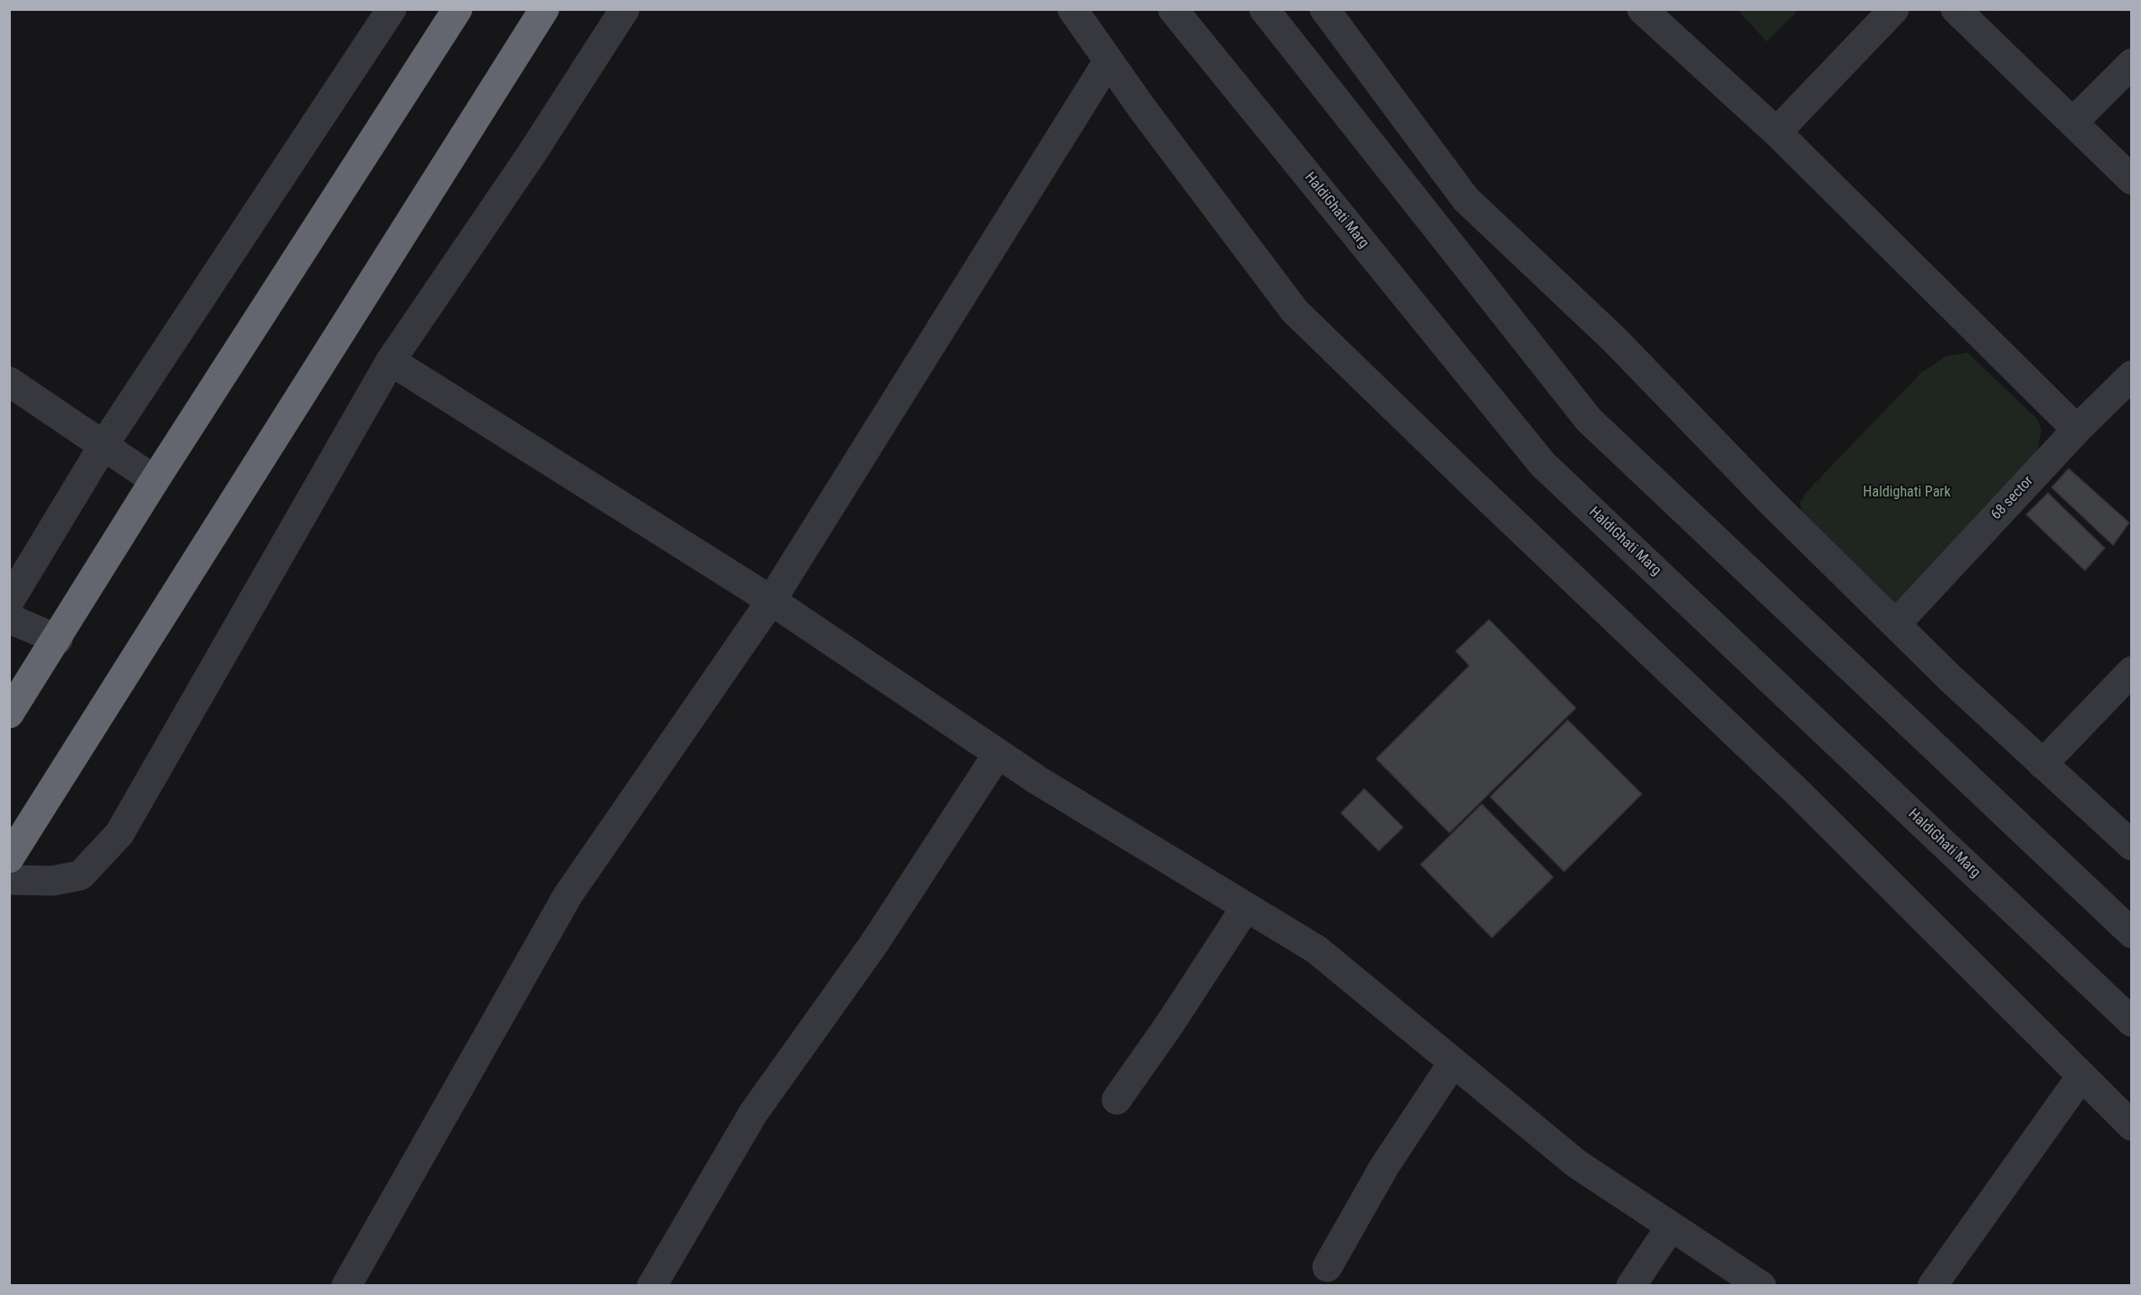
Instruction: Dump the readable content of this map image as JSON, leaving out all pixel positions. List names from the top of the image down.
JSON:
{
  "streets": {
    "street": ["HaldiGhati Marg", "68 sector"]
  },
  "parks": ["Haldighati Park"]
}
